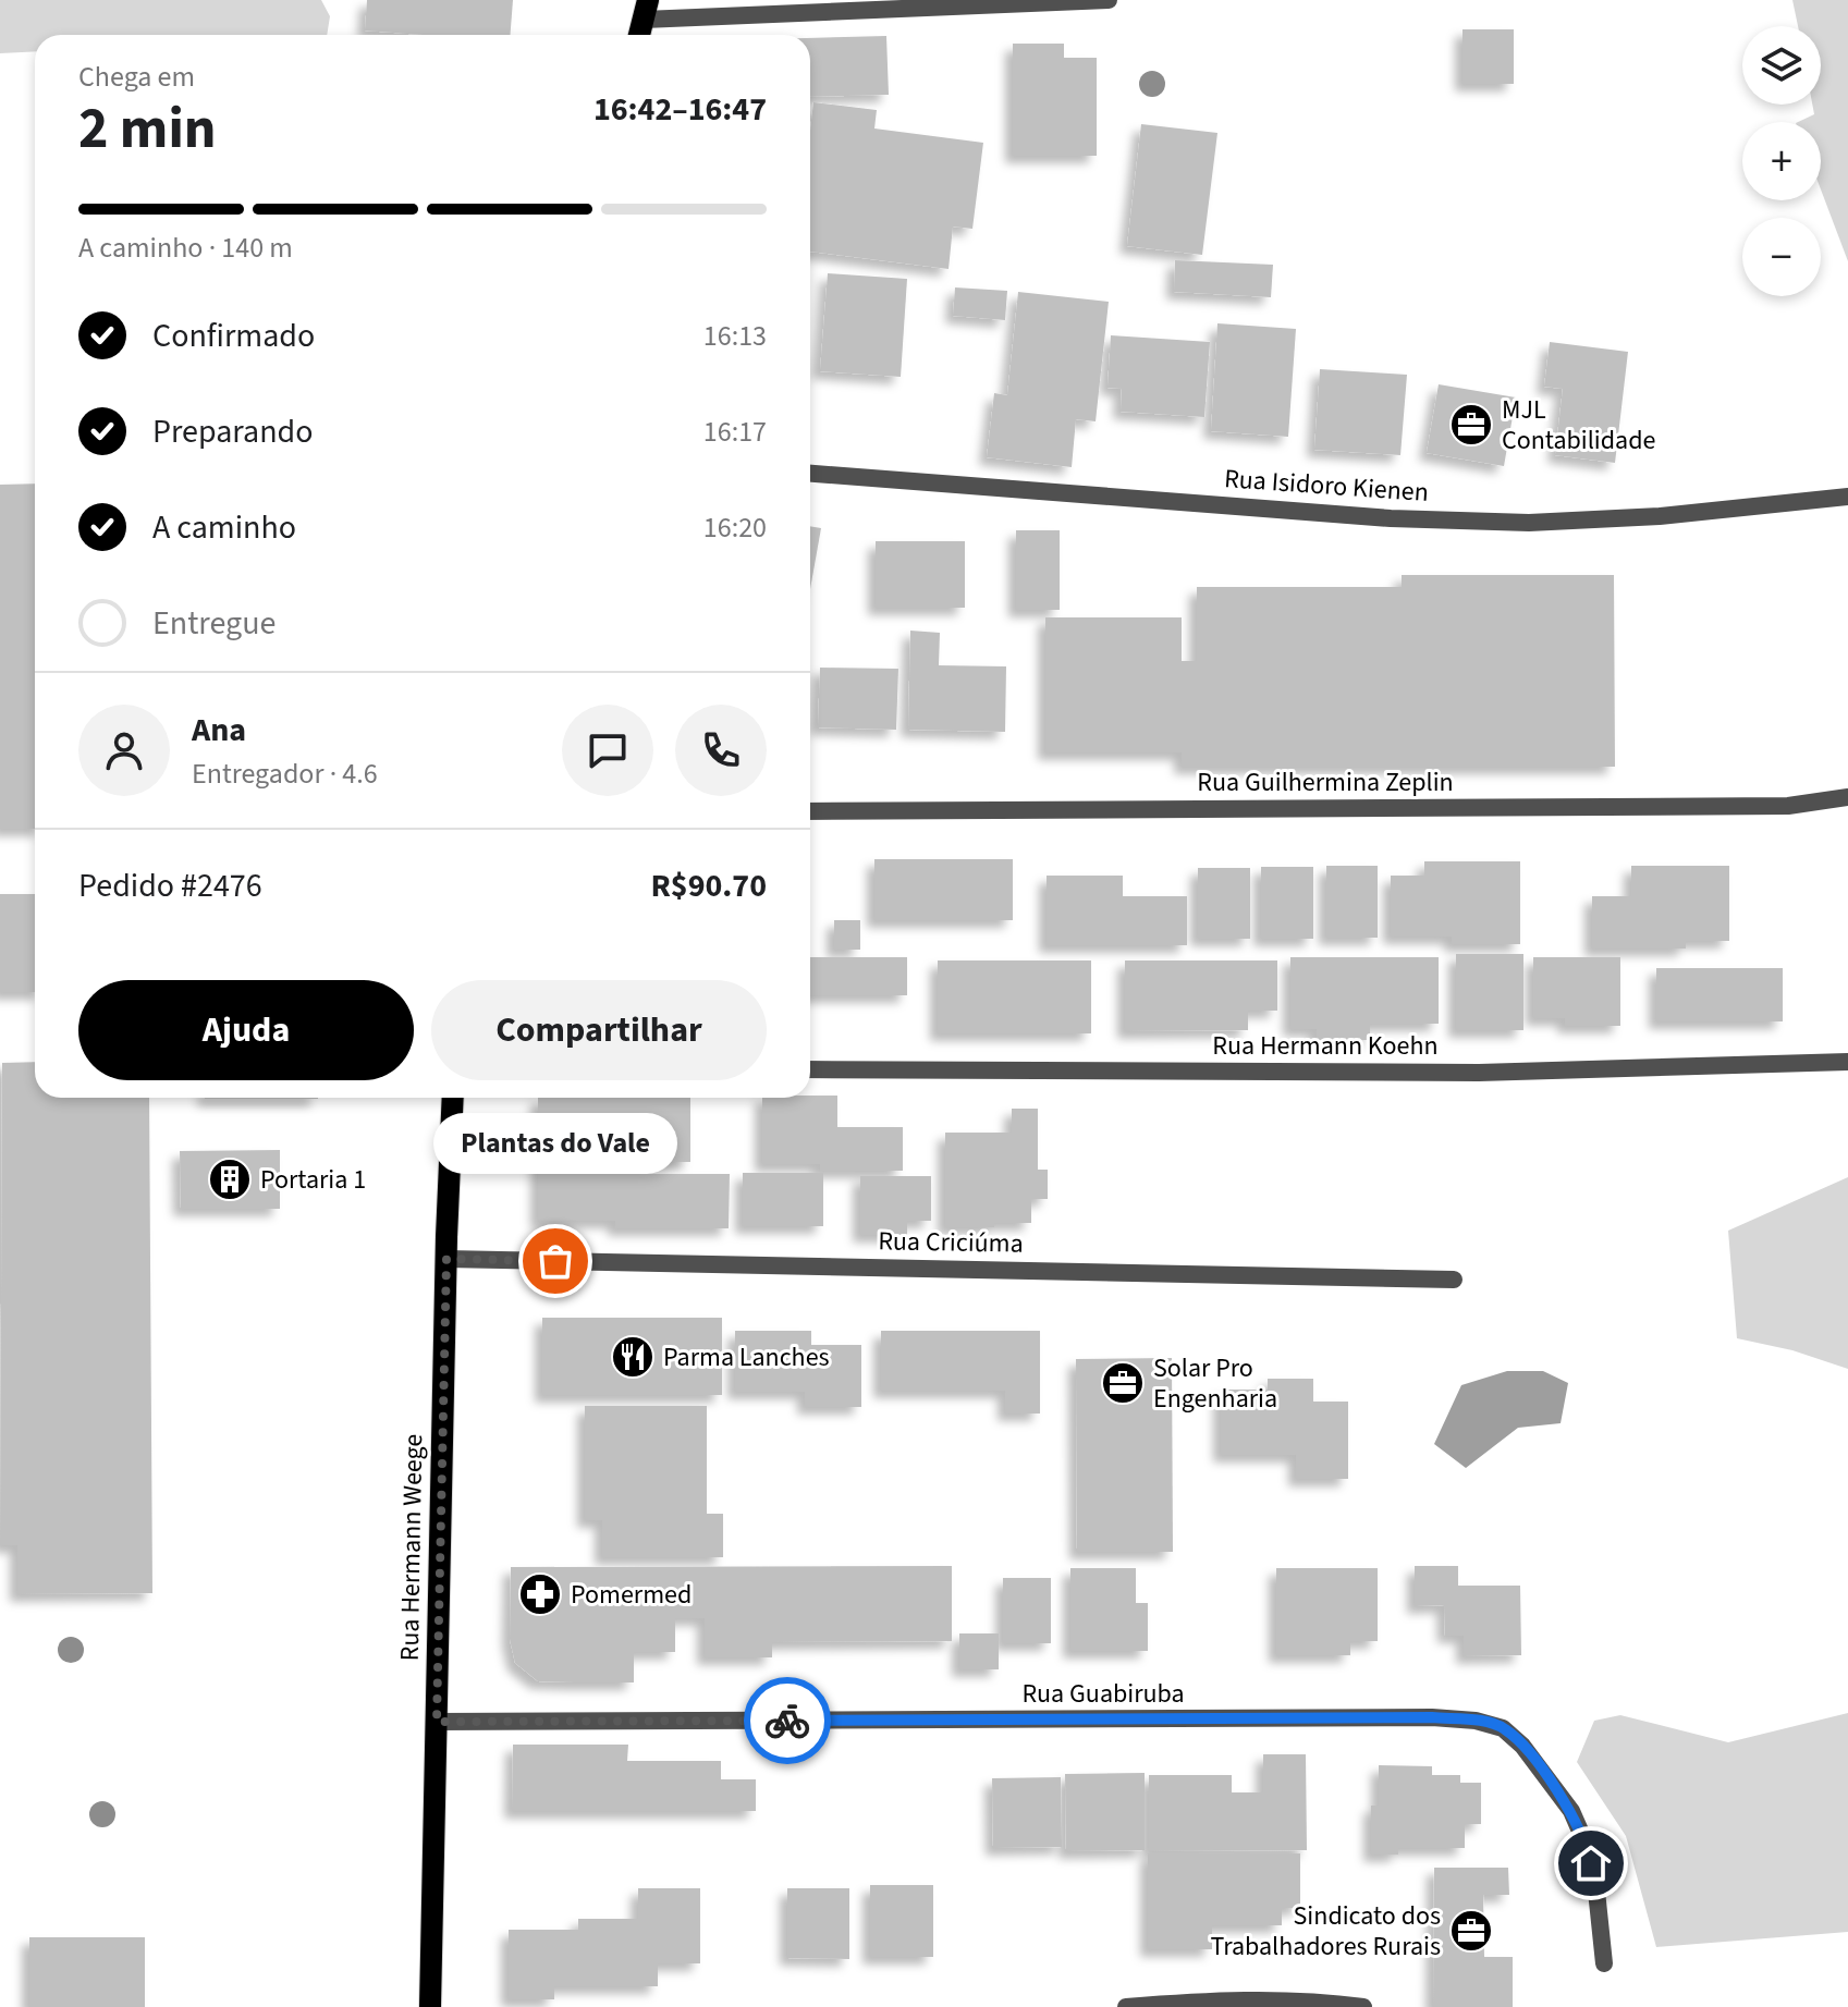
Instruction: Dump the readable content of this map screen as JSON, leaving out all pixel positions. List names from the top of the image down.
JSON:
{
  "streets": {
    "main road": ["Rua Hermann Weege"],
    "street": [
      "Rua Isidoro Kienen",
      "Rua Guilhermina Zeplin",
      "Rua Hermann Koehn",
      "Rua Criciúma",
      "Rua Guabiruba"
    ]
  },
  "crossings": [
    ["Rua Criciúma", "Rua Hermann Weege"],
    ["Rua Hermann Weege", "Rua Guabiruba"]
  ],
  "places": {
    "office": ["MJL Contabilidade", "Solar Pro Engenharia", "Sindicato dos Trabalhadores Rurais"],
    "building": ["Portaria 1"],
    "other": ["Plantas do Vale"],
    "restaurant": ["Parma Lanches"],
    "pharmacy": ["Pomermed"]
  },
  "page": {
    "map_buttons": ["+", "−"],
    "heading": ["2 min", "Chega em", "16:42–16:47"],
    "panel": [
      "Ana",
      "Entregador · 4.6",
      "Pedido #2476",
      "R$90.70"
    ],
    "bar": "A caminho · 140 m",
    "list": [
      ["Confirmado", "16:13"],
      ["Preparando", "16:17"],
      ["A caminho", "16:20"],
      "Entregue"
    ],
    "buttons": ["Ajuda", "Compartilhar"],
    "bubble": "Plantas do Vale"
  }
}
